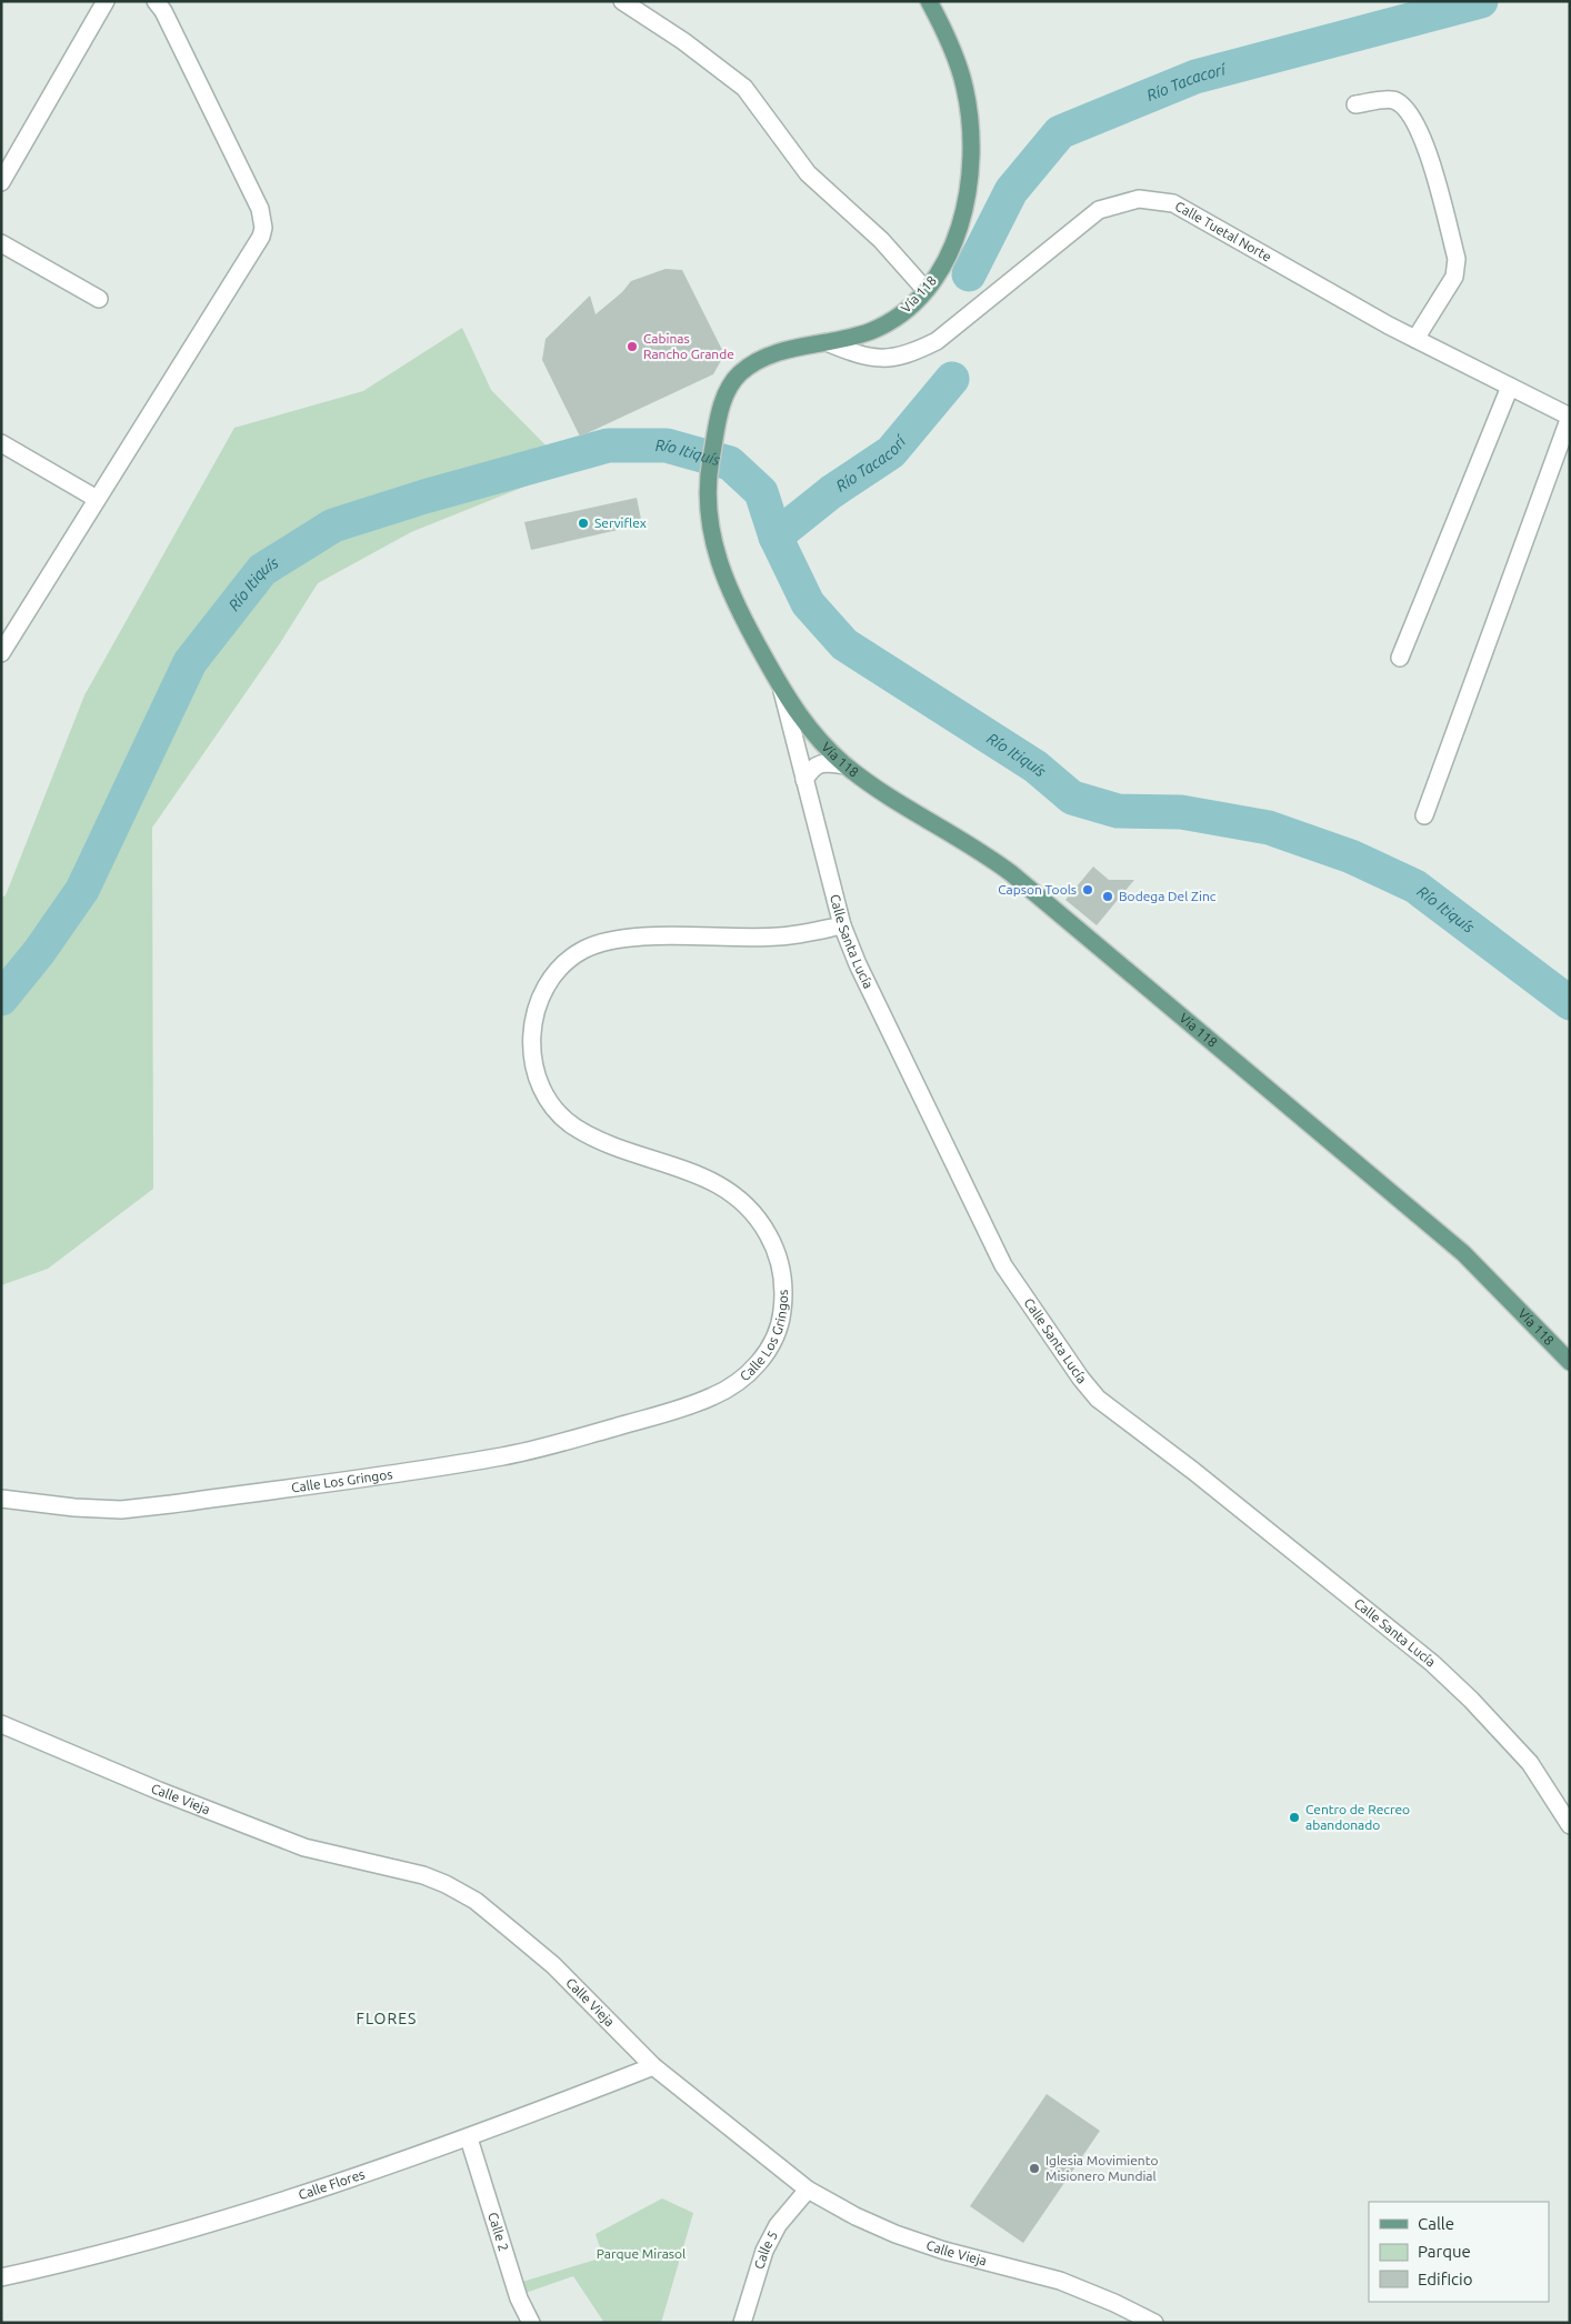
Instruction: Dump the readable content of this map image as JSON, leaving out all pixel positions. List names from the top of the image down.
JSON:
{
  "streets": {
    "main road": ["Vía 118"],
    "street": [
      "Calle Tuetal Norte",
      "Calle Santa Lucía",
      "Calle Los Gringos",
      "Calle Vieja",
      "Calle Flores",
      "Calle 2",
      "Calle 5"
    ]
  },
  "crossings": [
    ["Calle Tuetal Norte", "Vía 118"],
    ["Vía 118", "Calle Santa Lucía"],
    ["Calle Santa Lucía", "Calle Los Gringos"],
    ["Calle Vieja", "Calle Flores"],
    ["Calle Vieja", "Calle 5"],
    ["Calle Flores", "Calle 2"]
  ],
  "districts": ["FLORES"],
  "water": ["Río Tacacorí", "Río Itiquís"],
  "parks": ["Parque Mirasol"],
  "places": [
    "Cabinas Rancho Grande",
    "Serviflex",
    "Capson Tools",
    "Bodega Del Zinc",
    "Centro de Recreo abandonado",
    "Iglesia Movimiento Misionero Mundial"
  ],
  "legend": ["Calle", "Parque", "Edificio"]
}
